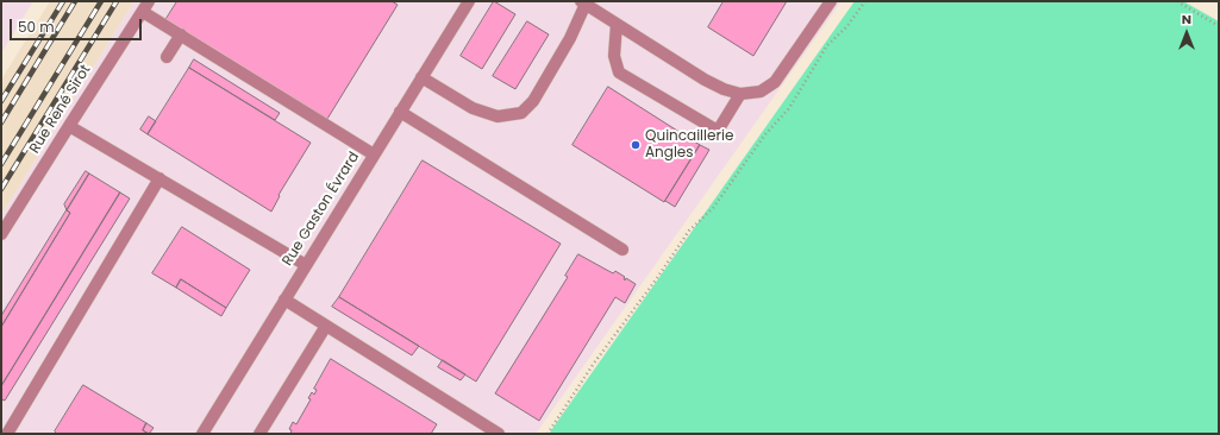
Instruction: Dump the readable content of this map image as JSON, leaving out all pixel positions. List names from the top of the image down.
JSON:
{
  "streets": {
    "street": ["Rue René Sirot", "Rue Gaston Évrard"]
  },
  "places": ["Quincaillerie Angles"],
  "scale_bar": "50 m",
  "north": "top"
}
